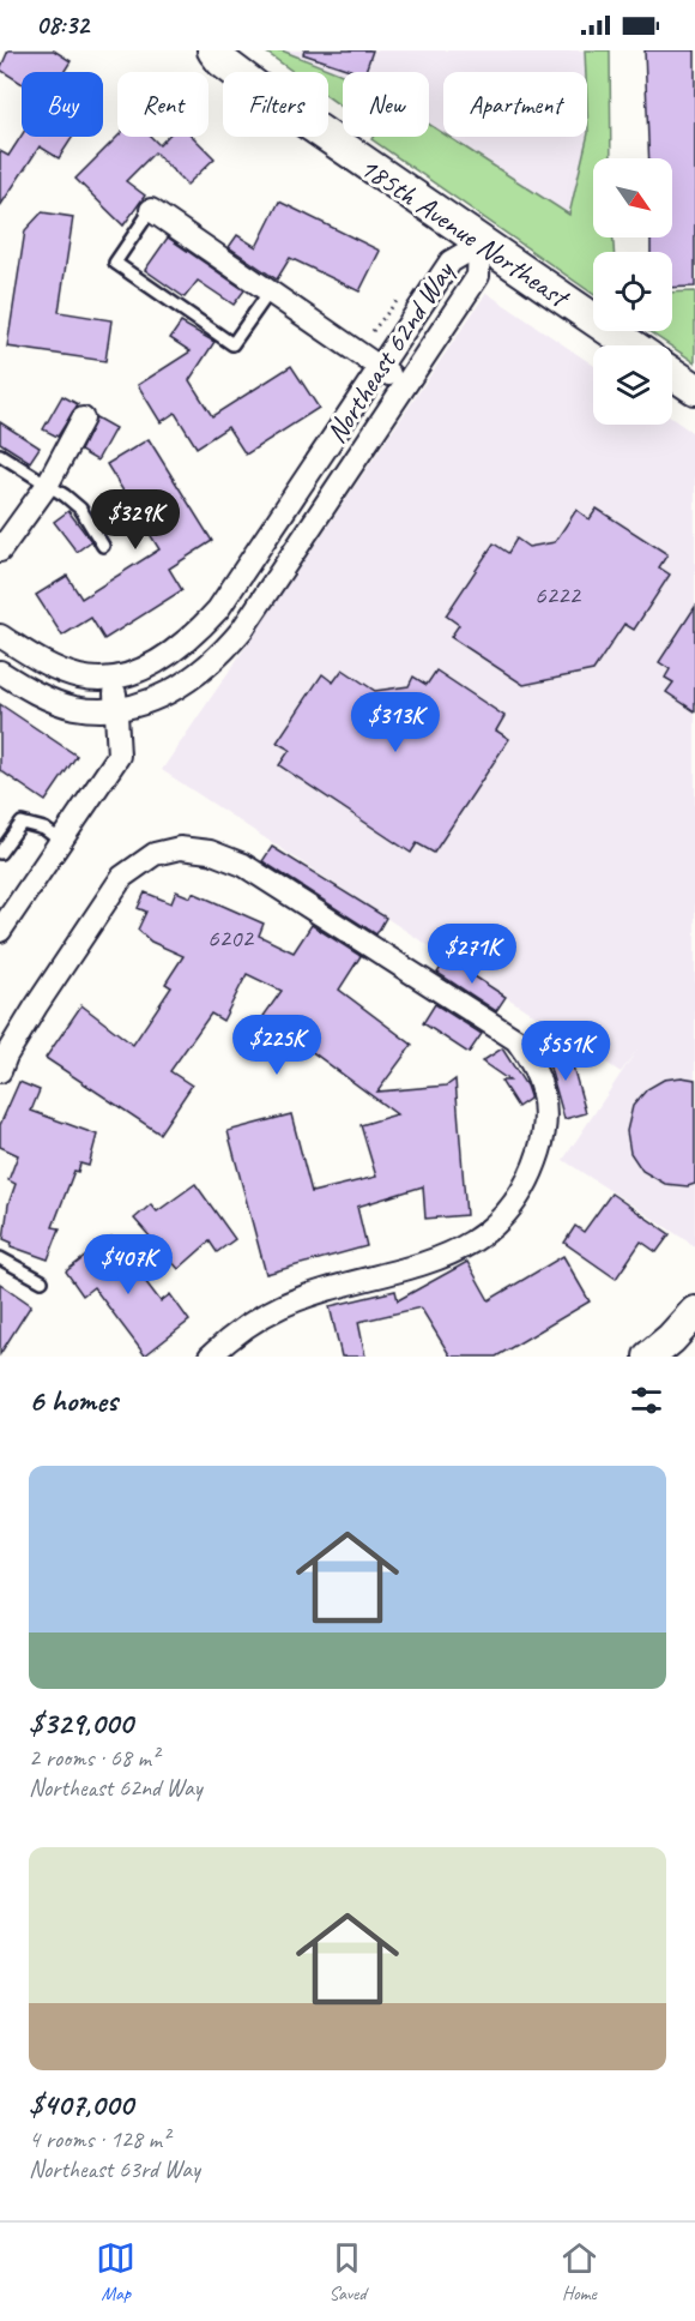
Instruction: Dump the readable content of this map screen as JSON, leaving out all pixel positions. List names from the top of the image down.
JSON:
{
  "streets": {
    "street": ["185th Avenue Northeast", "Northeast 62nd Way"]
  },
  "crossings": [
    ["185th Avenue Northeast", "Northeast 62nd Way"]
  ],
  "house_numbers": ["6222", "6202"],
  "north": "bottom right",
  "page": {
    "status": "08:32",
    "chip": [
      "Buy",
      "Rent",
      "Filters",
      "New",
      "Apartment"
    ],
    "price": [
      "$329K",
      "$313K",
      "$271K",
      "$225K",
      "$551K",
      "$407K"
    ],
    "heading": "6 homes",
    "list": [
      {
        "name": "$329,000",
        "note": "2 rooms · 68 m² · Northeast 62nd Way"
      },
      {
        "name": "$407,000",
        "note": "4 rooms · 128 m² · Northeast 63rd Way"
      }
    ],
    "tabs": ["Map", "Saved", "Home"]
  }
}
